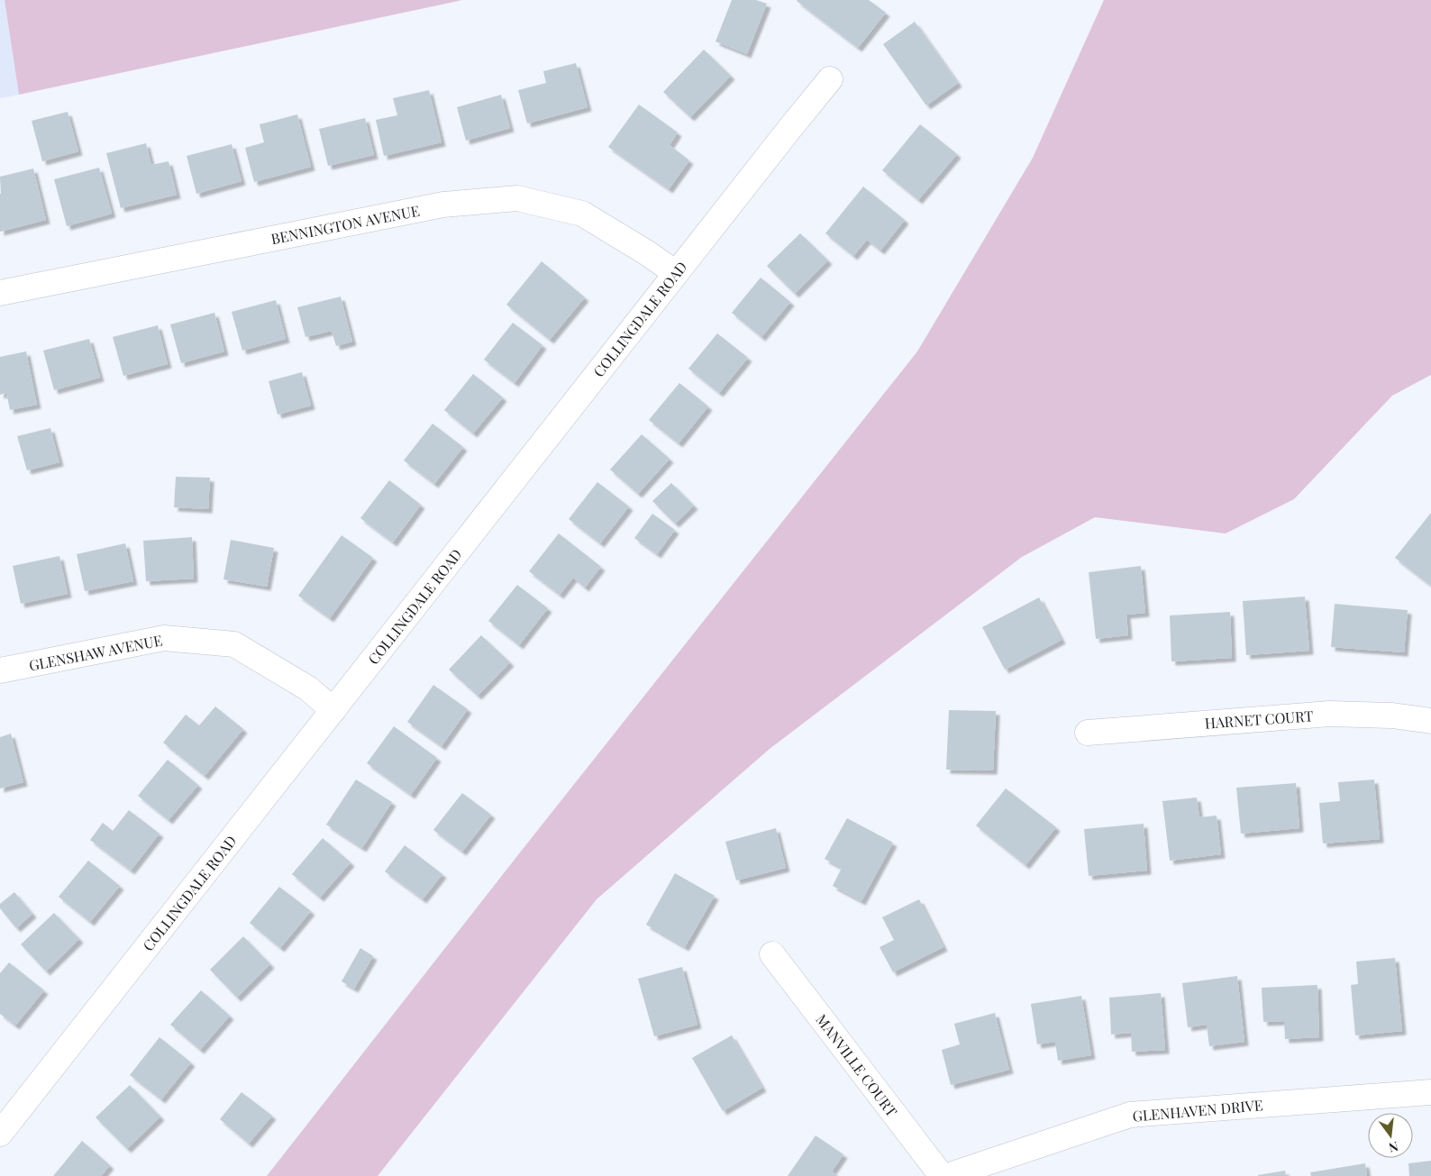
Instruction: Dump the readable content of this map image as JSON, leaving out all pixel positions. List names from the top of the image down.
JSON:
{
  "streets": {
    "street": [
      "BENNINGTON AVENUE",
      "COLLINGDALE ROAD",
      "GLENSHAW AVENUE",
      "HARNET COURT",
      "MANVILLE COURT",
      "GLENHAVEN DRIVE"
    ]
  },
  "crossings": [
    ["BENNINGTON AVENUE", "COLLINGDALE ROAD"],
    ["COLLINGDALE ROAD", "GLENSHAW AVENUE"]
  ],
  "north": "bottom"
}
